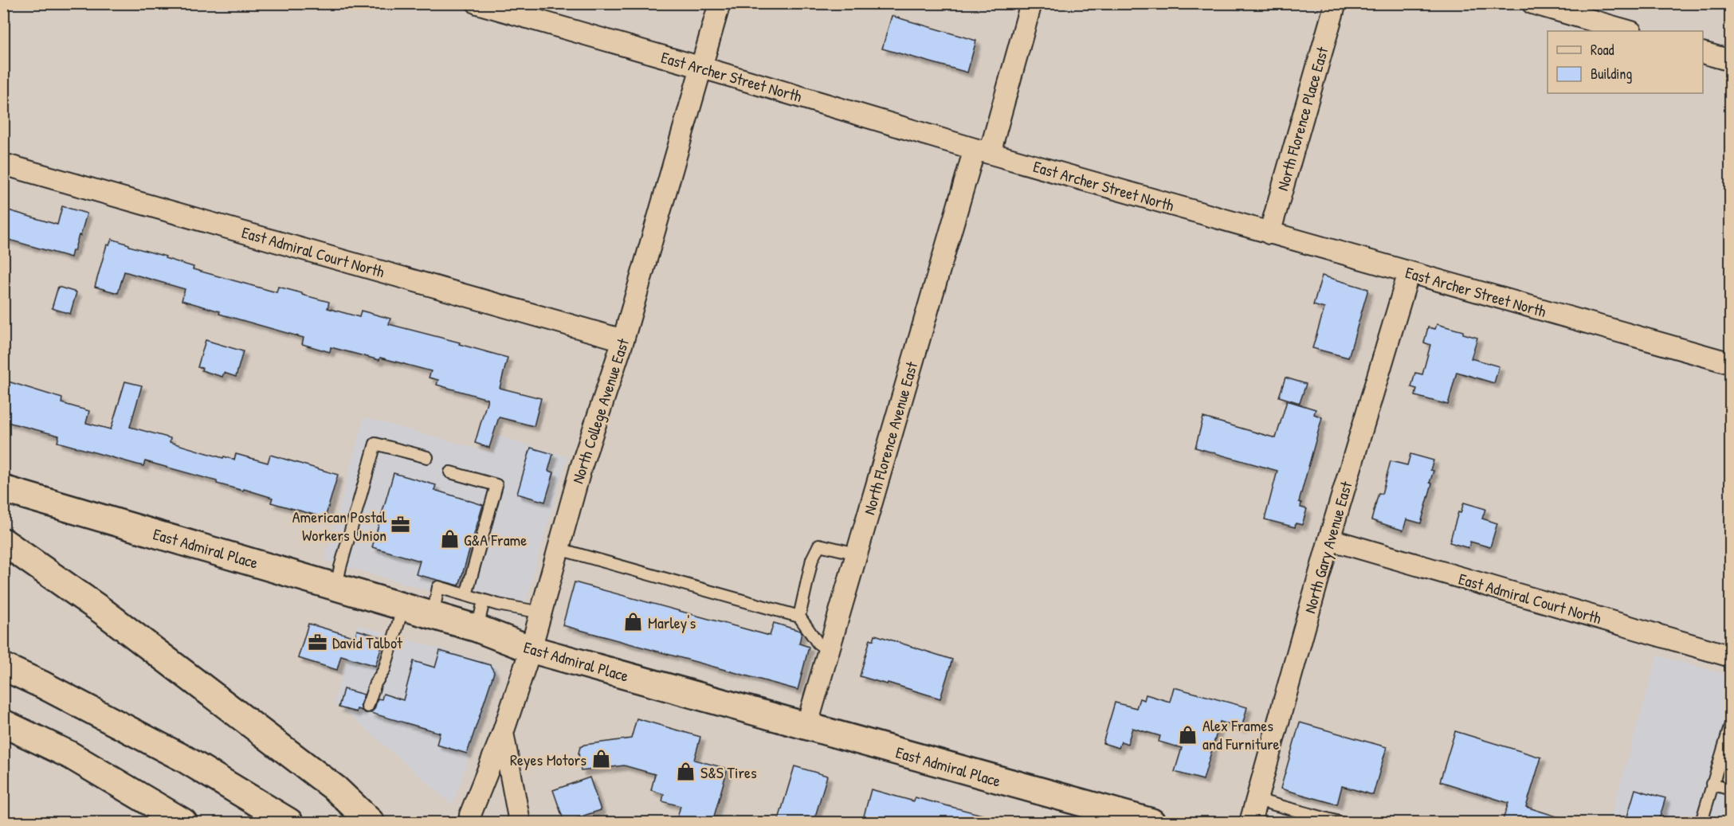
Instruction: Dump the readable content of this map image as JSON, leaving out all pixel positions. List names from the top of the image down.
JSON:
{
  "streets": {
    "main road": ["East Admiral Place"],
    "street": [
      "East Archer Street North",
      "North Florence Place East",
      "East Admiral Court North",
      "North College Avenue East",
      "North Florence Avenue East",
      "North Gary Avenue East"
    ]
  },
  "crossings": [
    ["East Archer Street North", "North Florence Place East"],
    ["East Archer Street North", "North College Avenue East"],
    ["East Archer Street North", "North Florence Avenue East"],
    ["East Archer Street North", "North Gary Avenue East"],
    ["East Admiral Court North", "North College Avenue East"],
    ["East Admiral Court North", "North Gary Avenue East"],
    ["North College Avenue East", "East Admiral Place"],
    ["North Florence Avenue East", "East Admiral Place"]
  ],
  "places": {
    "office": ["American Postal Workers Union", "David Talbot"],
    "shop": [
      "G&A Frame",
      "Marley's",
      "Alex Frames and Furniture",
      "Reyes Motors",
      "S&S Tires"
    ]
  },
  "legend": ["Road", "Building"]
}
